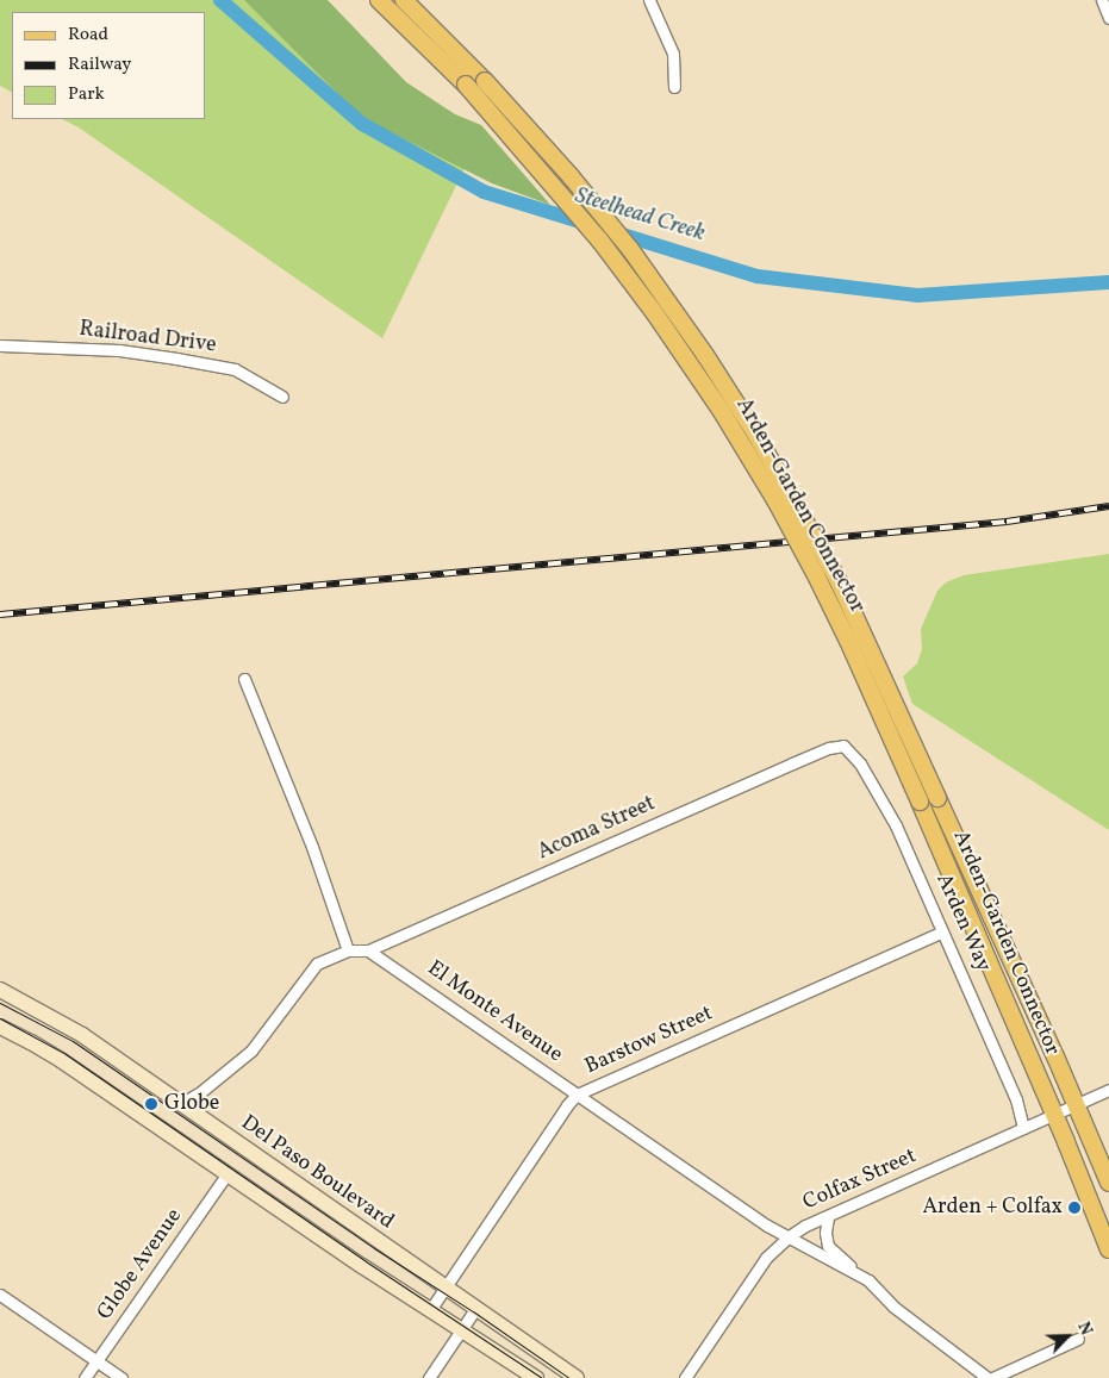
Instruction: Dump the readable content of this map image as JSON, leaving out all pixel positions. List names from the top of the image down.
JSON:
{
  "streets": {
    "main road": ["Arden-Garden Connector", "Del Paso Boulevard"],
    "street": [
      "Railroad Drive",
      "Acoma Street",
      "Arden Way",
      "El Monte Avenue",
      "Barstow Street",
      "Colfax Street",
      "Globe Avenue"
    ]
  },
  "crossings": [
    ["Arden-Garden Connector", "Colfax Street"],
    ["Acoma Street", "Arden Way"],
    ["Acoma Street", "El Monte Avenue"],
    ["Arden Way", "Barstow Street"],
    ["Arden Way", "Colfax Street"],
    ["El Monte Avenue", "Barstow Street"],
    ["El Monte Avenue", "Colfax Street"],
    ["Barstow Street", "Del Paso Boulevard"]
  ],
  "water": ["Steelhead Creek"],
  "places": ["Globe", "Arden + Colfax"],
  "legend": ["Road", "Railway", "Park"],
  "north": "top right"
}
